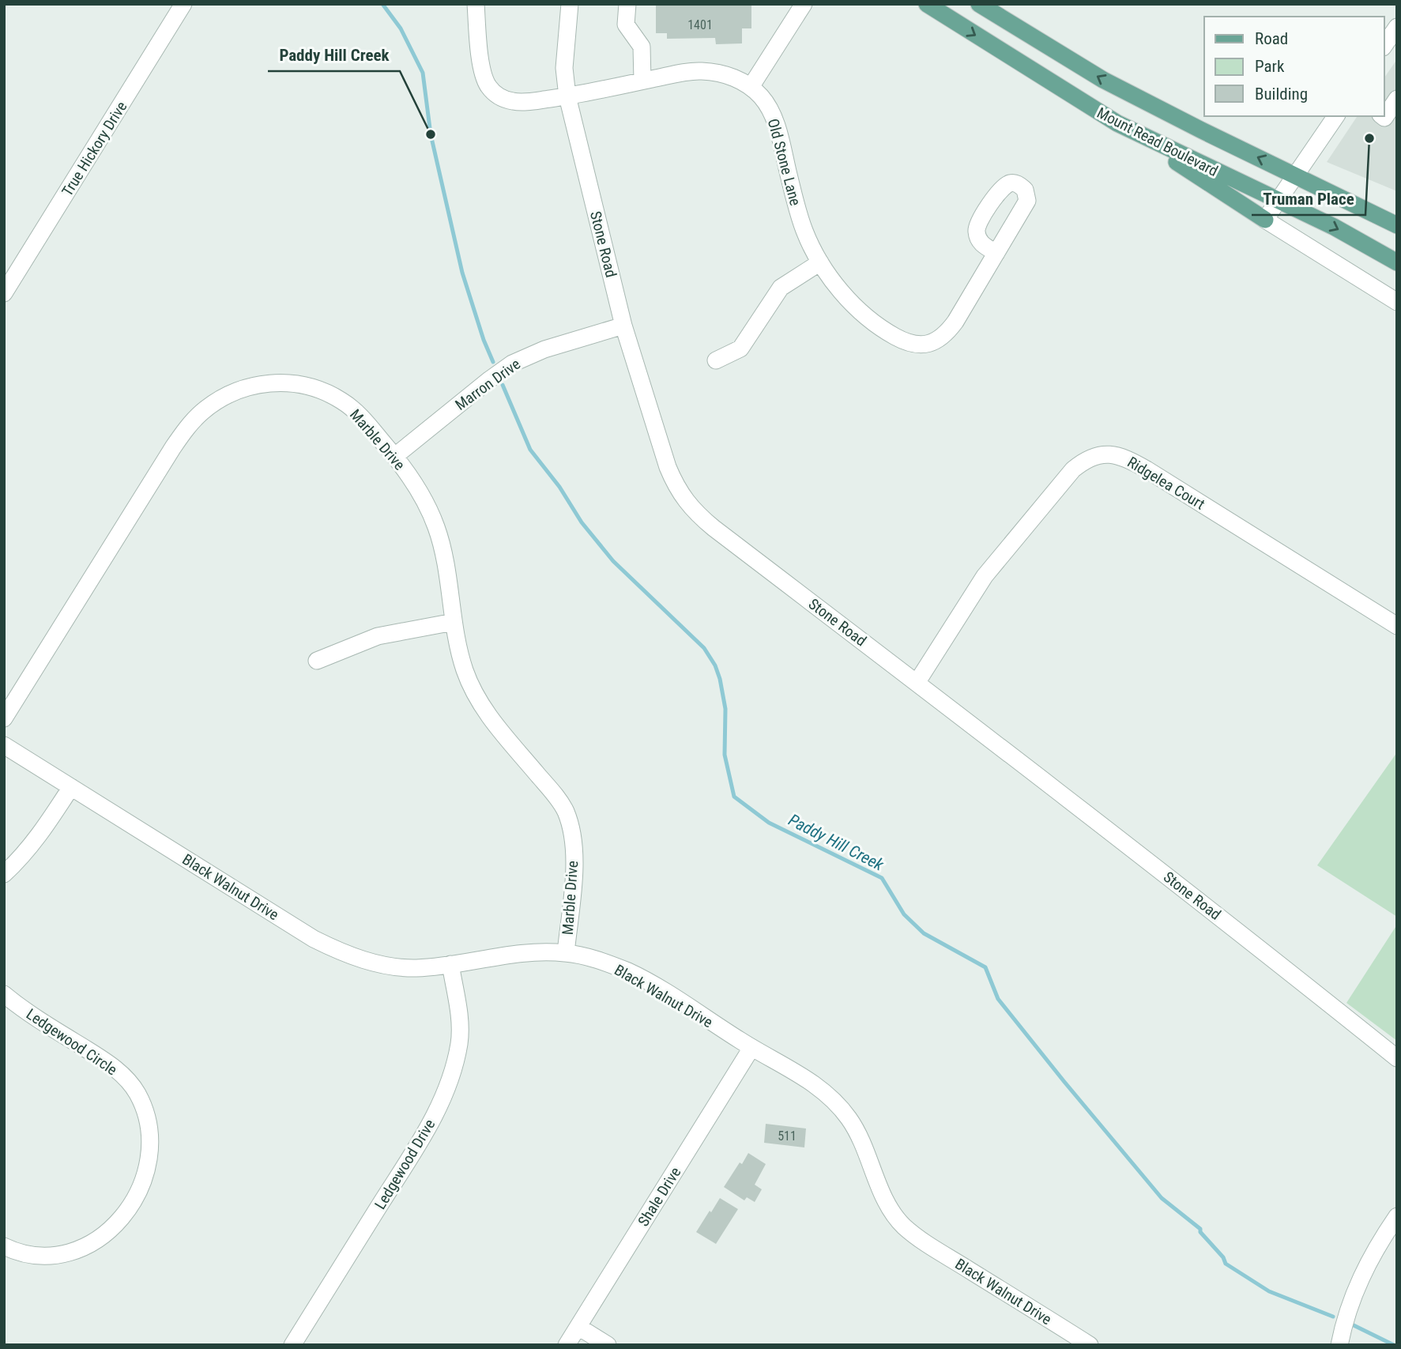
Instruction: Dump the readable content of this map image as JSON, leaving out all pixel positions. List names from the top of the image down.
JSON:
{
  "streets": {
    "main road": ["Mount Read Boulevard"],
    "street": [
      "True Hickory Drive",
      "Old Stone Lane",
      "Stone Road",
      "Marron Drive",
      "Marble Drive",
      "Ridgelea Court",
      "Black Walnut Drive",
      "Ledgewood Circle",
      "Ledgewood Drive",
      "Shale Drive"
    ]
  },
  "crossings": [
    ["Old Stone Lane", "Stone Road"],
    ["Stone Road", "Marron Drive"],
    ["Stone Road", "Ridgelea Court"],
    ["Marron Drive", "Marble Drive"],
    ["Marble Drive", "Black Walnut Drive"],
    ["Black Walnut Drive", "Ledgewood Drive"],
    ["Black Walnut Drive", "Shale Drive"]
  ],
  "water": ["Paddy Hill Creek"],
  "places": ["Paddy Hill Creek", "Truman Place"],
  "house_numbers": ["1401", "511"],
  "legend": ["Road", "Park", "Building"]
}
